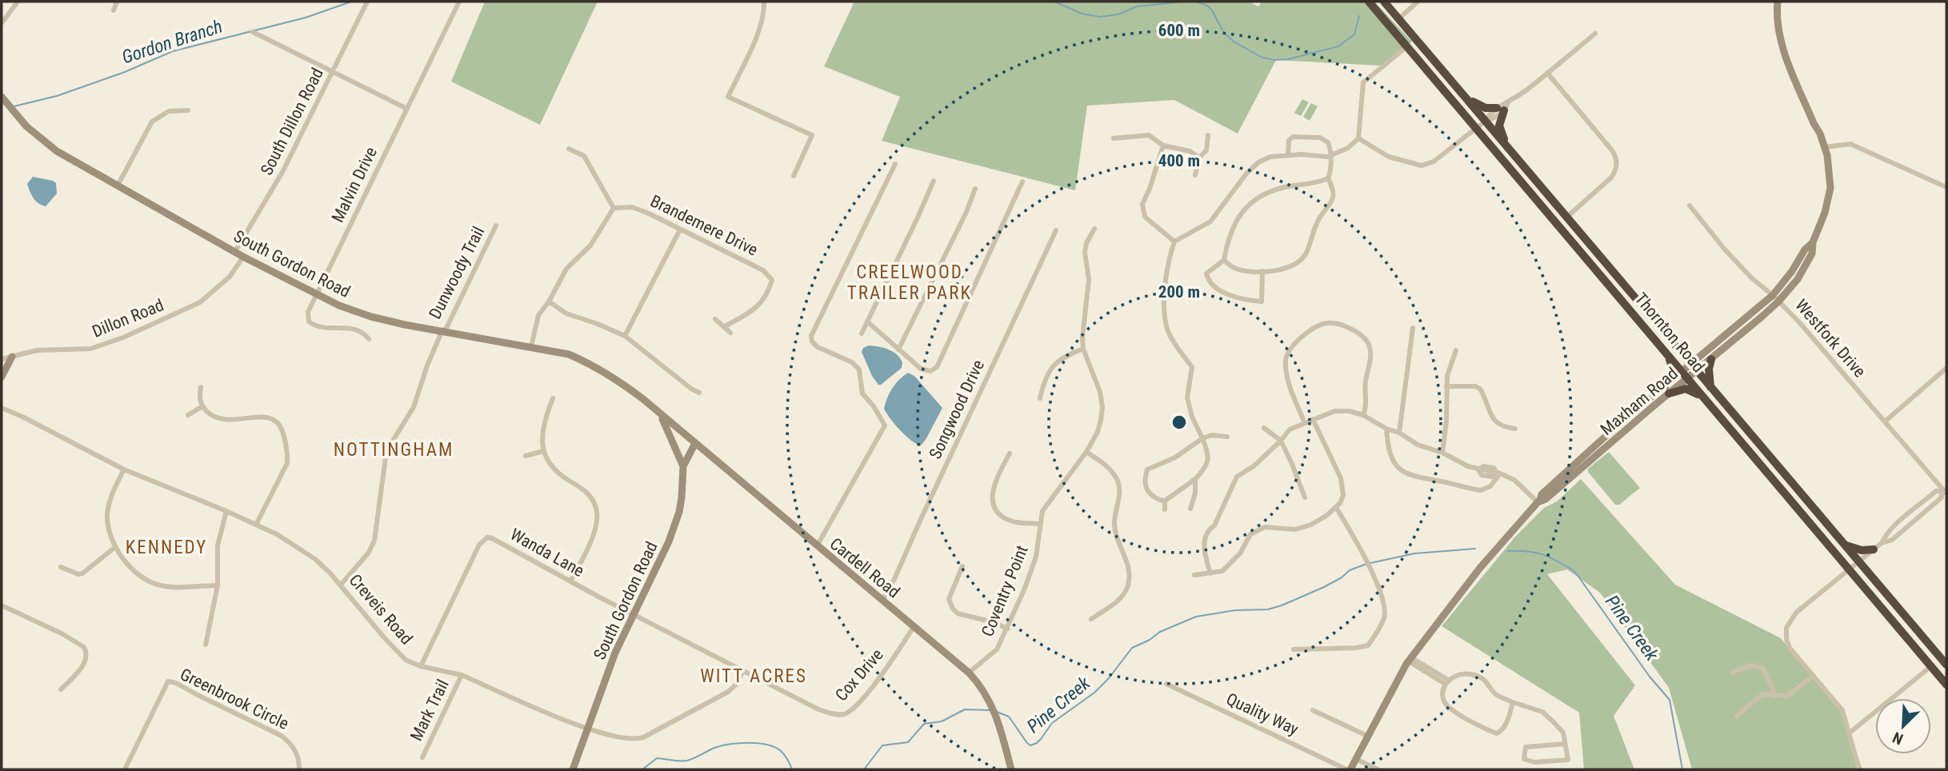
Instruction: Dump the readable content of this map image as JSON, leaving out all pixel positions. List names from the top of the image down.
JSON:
{
  "streets": {
    "highway": ["Thornton Road"],
    "street": [
      "South Dillon Road",
      "Malvin Drive",
      "Brandemere Drive",
      "South Gordon Road",
      "Dunwoody Trail",
      "Dillon Road",
      "Westfork Drive",
      "Maxham Road",
      "Songwood Drive",
      "Wanda Lane",
      "Cardell Road",
      "Coventry Point",
      "Creveis Road",
      "Cox Drive",
      "Greenbrook Circle",
      "Mark Trail",
      "Quality Way"
    ]
  },
  "crossings": [
    ["South Dillon Road", "South Gordon Road"],
    ["Malvin Drive", "South Gordon Road"],
    ["South Gordon Road", "Dunwoody Trail"],
    ["South Gordon Road", "Dillon Road"],
    ["South Gordon Road", "Wanda Lane"],
    ["South Gordon Road", "Cardell Road"],
    ["South Gordon Road", "Creveis Road"],
    ["South Gordon Road", "Cox Drive"],
    ["Dunwoody Trail", "Creveis Road"],
    ["Thornton Road", "Maxham Road"],
    ["Westfork Drive", "Maxham Road"],
    ["Maxham Road", "Quality Way"],
    ["Songwood Drive", "Cardell Road"],
    ["Wanda Lane", "Creveis Road"],
    ["Wanda Lane", "Cox Drive"],
    ["Cardell Road", "Coventry Point"],
    ["Cardell Road", "Cox Drive"],
    ["Creveis Road", "Cox Drive"],
    ["Creveis Road", "Mark Trail"]
  ],
  "districts": [
    "CREELWOOD TRAILER PARK",
    "NOTTINGHAM",
    "KENNEDY",
    "WITT ACRES"
  ],
  "water": ["Gordon Branch", "Pine Creek"],
  "north": "bottom left",
  "rings": ["600 m", "400 m", "200 m"]
}
